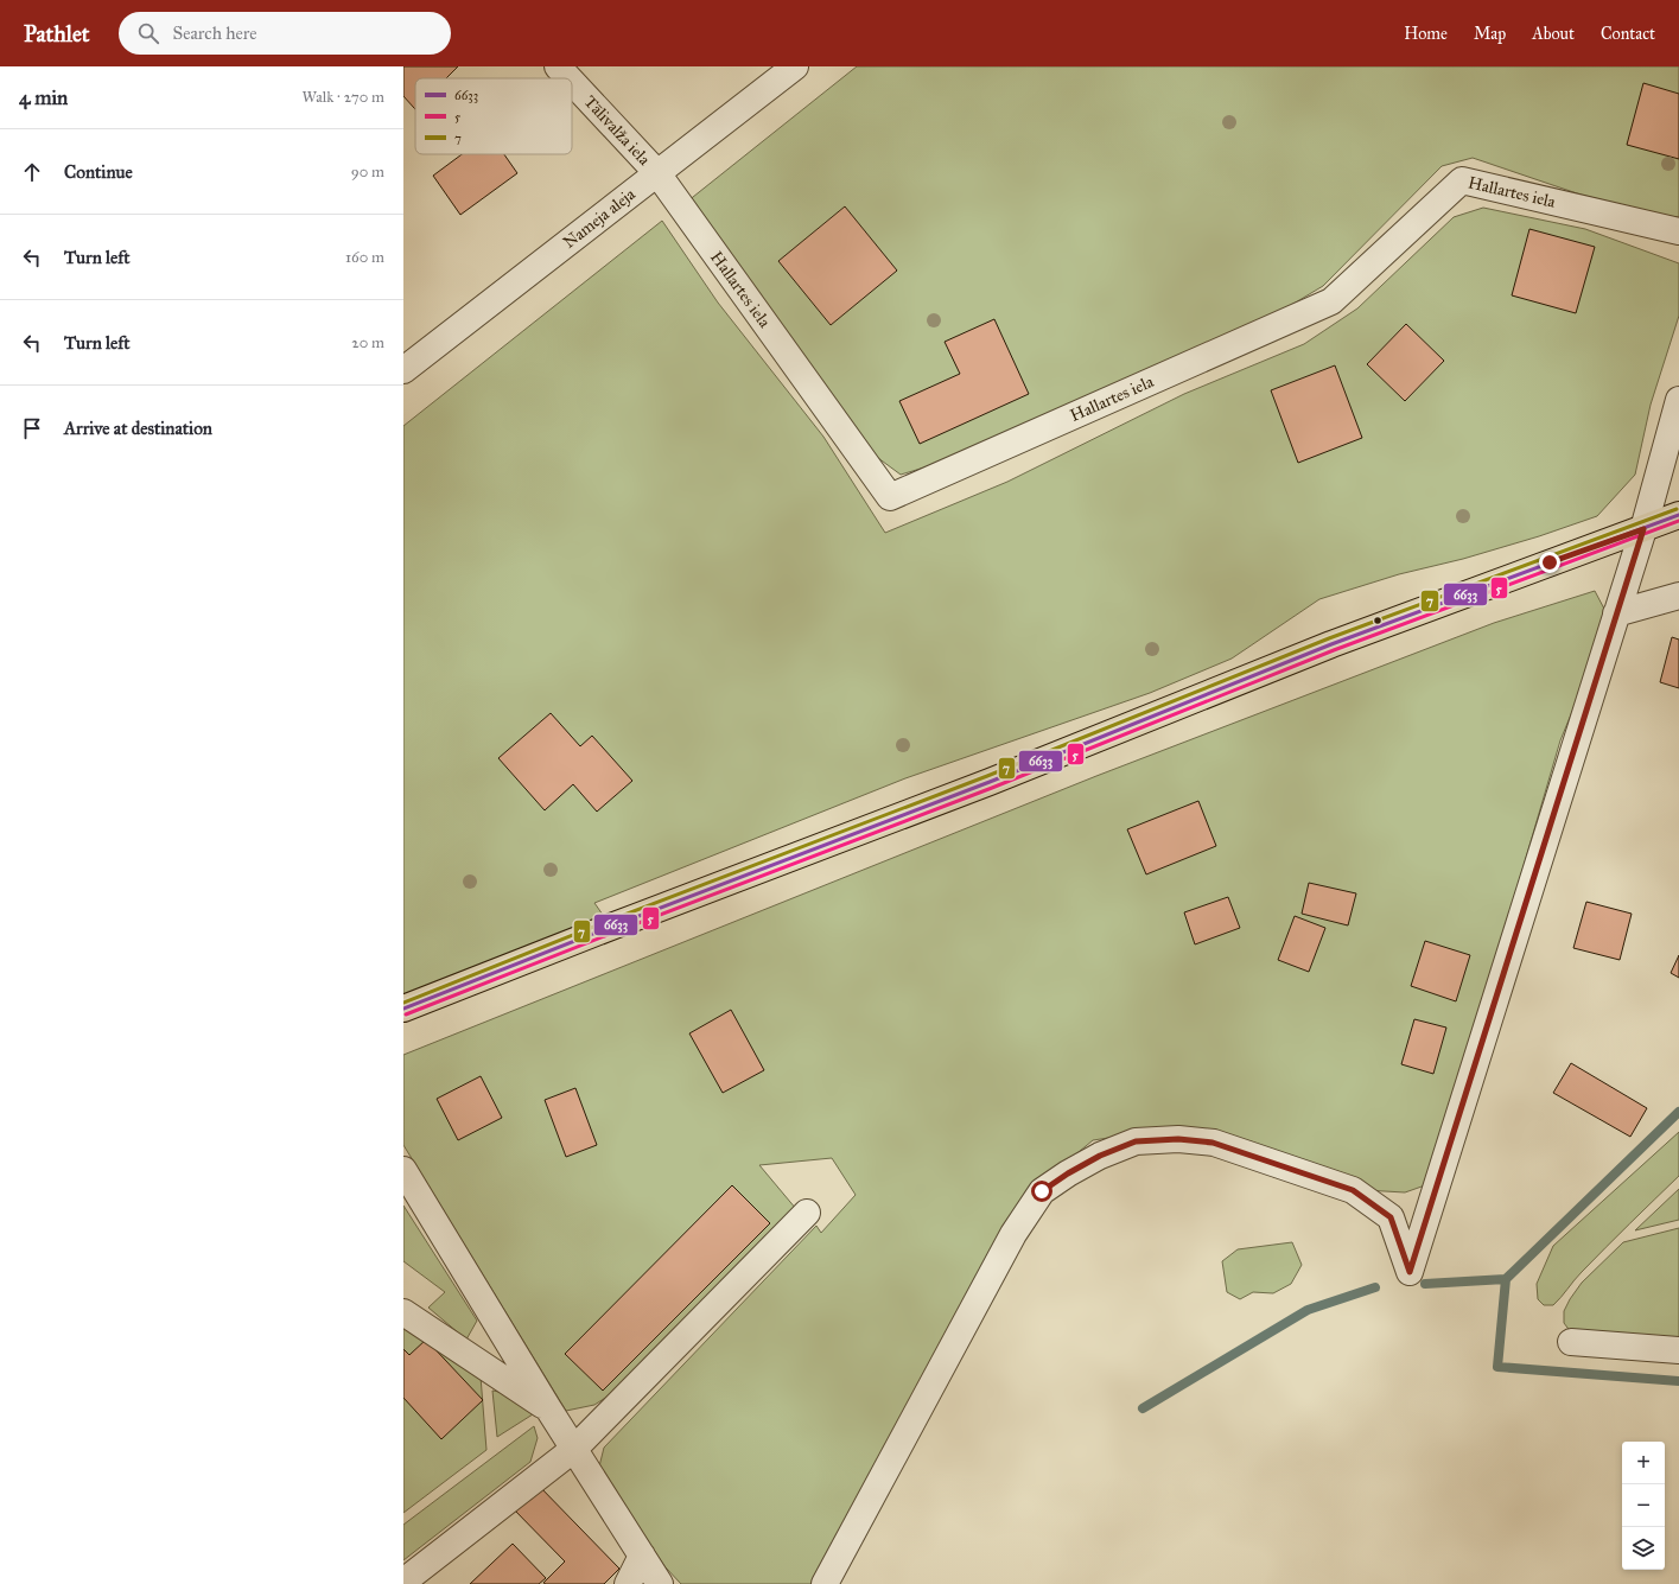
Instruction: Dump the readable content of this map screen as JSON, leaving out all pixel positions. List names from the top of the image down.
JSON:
{
  "streets": {
    "street": ["Tālivalža iela", "Hallartes iela", "Nameja aleja"]
  },
  "crossings": [
    ["Tālivalža iela", "Hallartes iela"],
    ["Tālivalža iela", "Nameja aleja"],
    ["Hallartes iela", "Nameja aleja"]
  ],
  "lines": ["transit line 7", "transit line 6633", "transit line 5"],
  "legend": ["6633", "5", "7"],
  "page": {
    "header": "Pathlet",
    "search": "Search here",
    "nav": [
      "Home",
      "Map",
      "About",
      "Contact"
    ],
    "heading": ["4 min", "Walk · 270 m"],
    "list": [
      ["Continue", "90 m"],
      ["Turn left", "160 m"],
      ["Turn left", "20 m"],
      "Arrive at destination"
    ],
    "map_buttons": ["+", "−"]
  }
}
